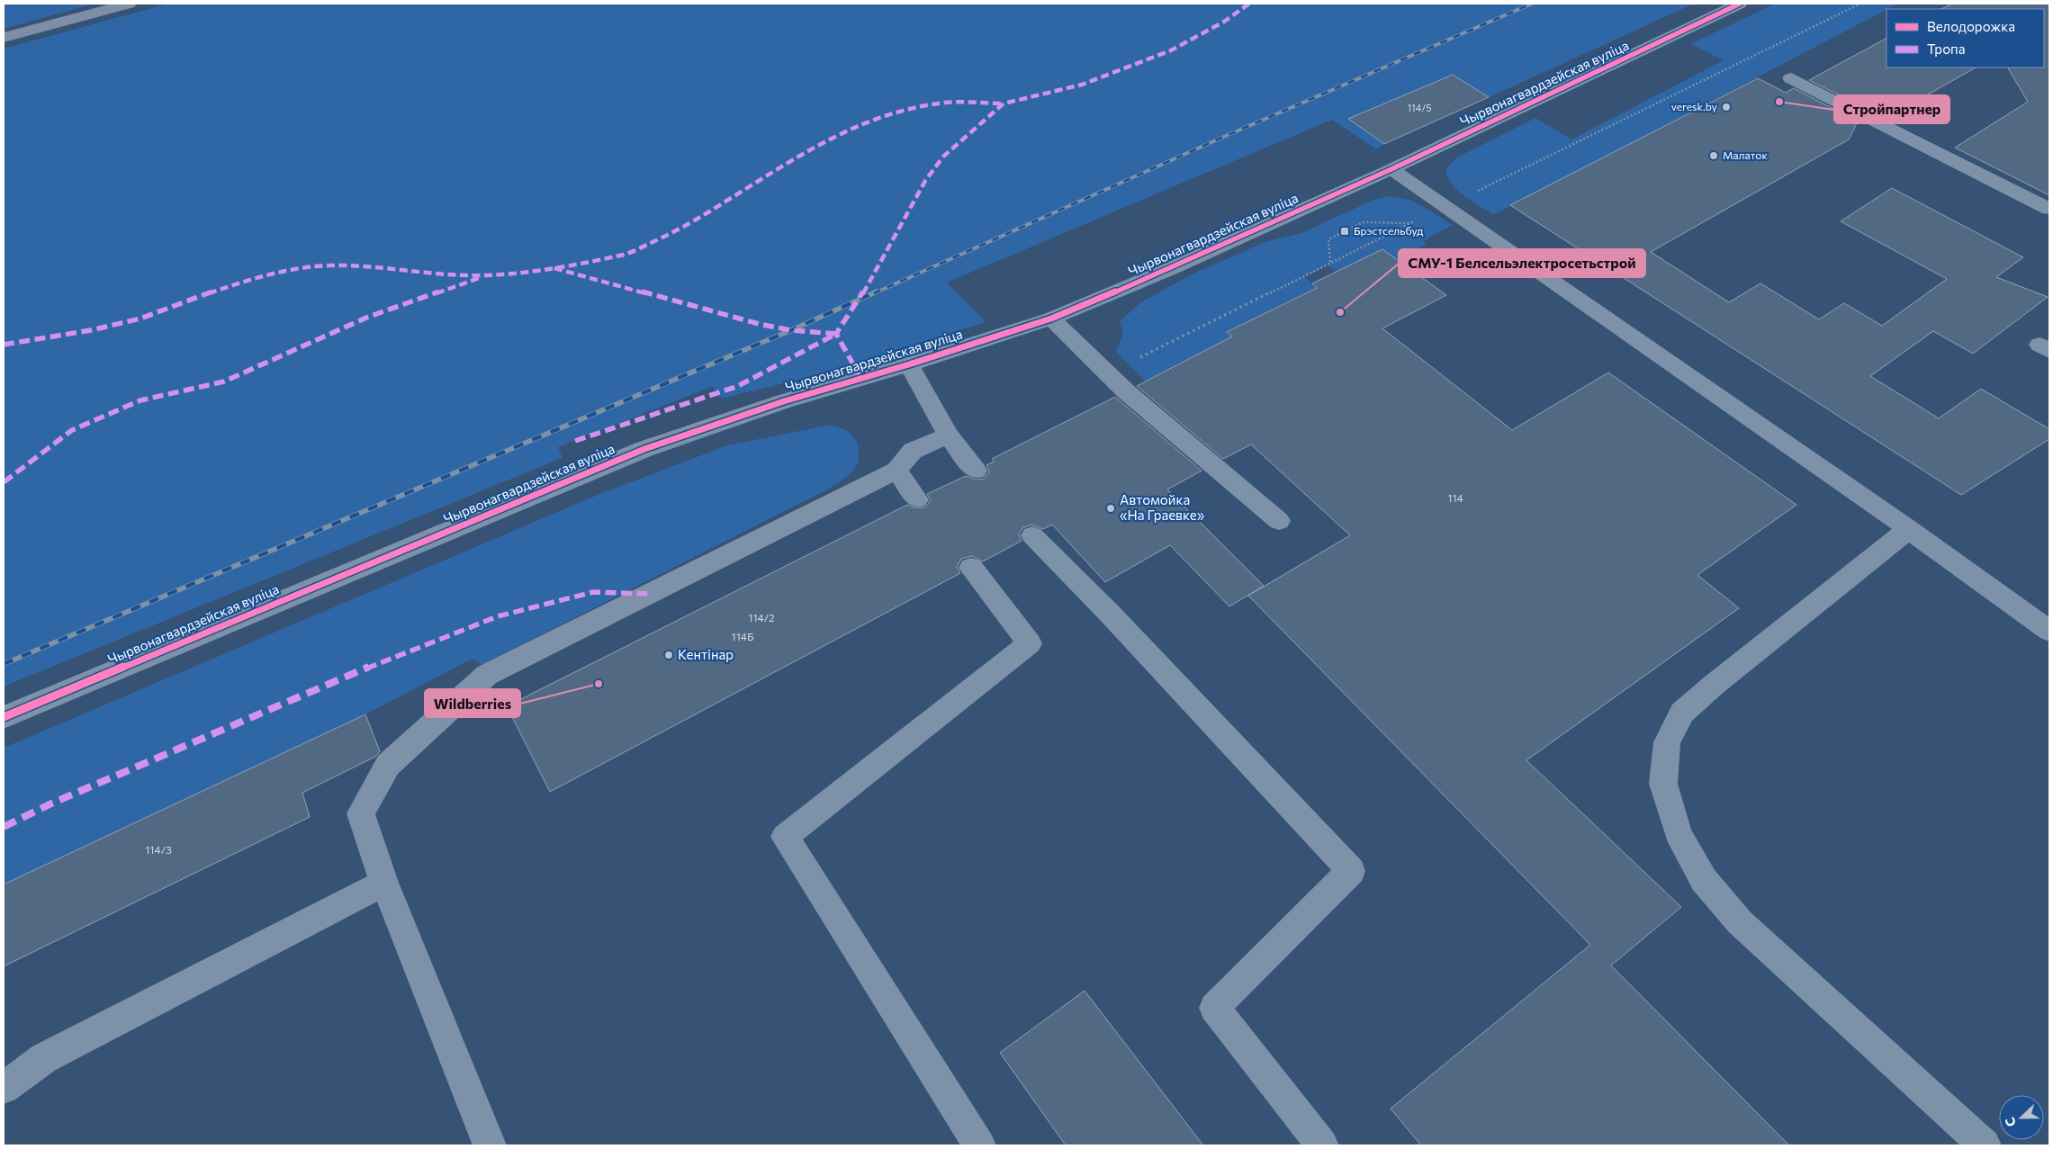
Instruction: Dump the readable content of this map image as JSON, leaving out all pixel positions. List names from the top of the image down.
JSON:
{
  "streets": {
    "street": ["Чырвонагвардзейская вуліца"]
  },
  "places": {
    "other": [
      "Стройпартнер",
      "veresk.by",
      "Малаток",
      "СМУ-1 Белсельэлектросетьстрой",
      "Автомойка «На Граевке»",
      "Кентінар",
      "Wildberries"
    ],
    "transit": ["Брэстсельбуд"]
  },
  "house_numbers": [
    "114/5",
    "114",
    "114/2",
    "114Б",
    "114/3"
  ],
  "legend": ["Велодорожка", "Тропа"],
  "north": "left"
}
